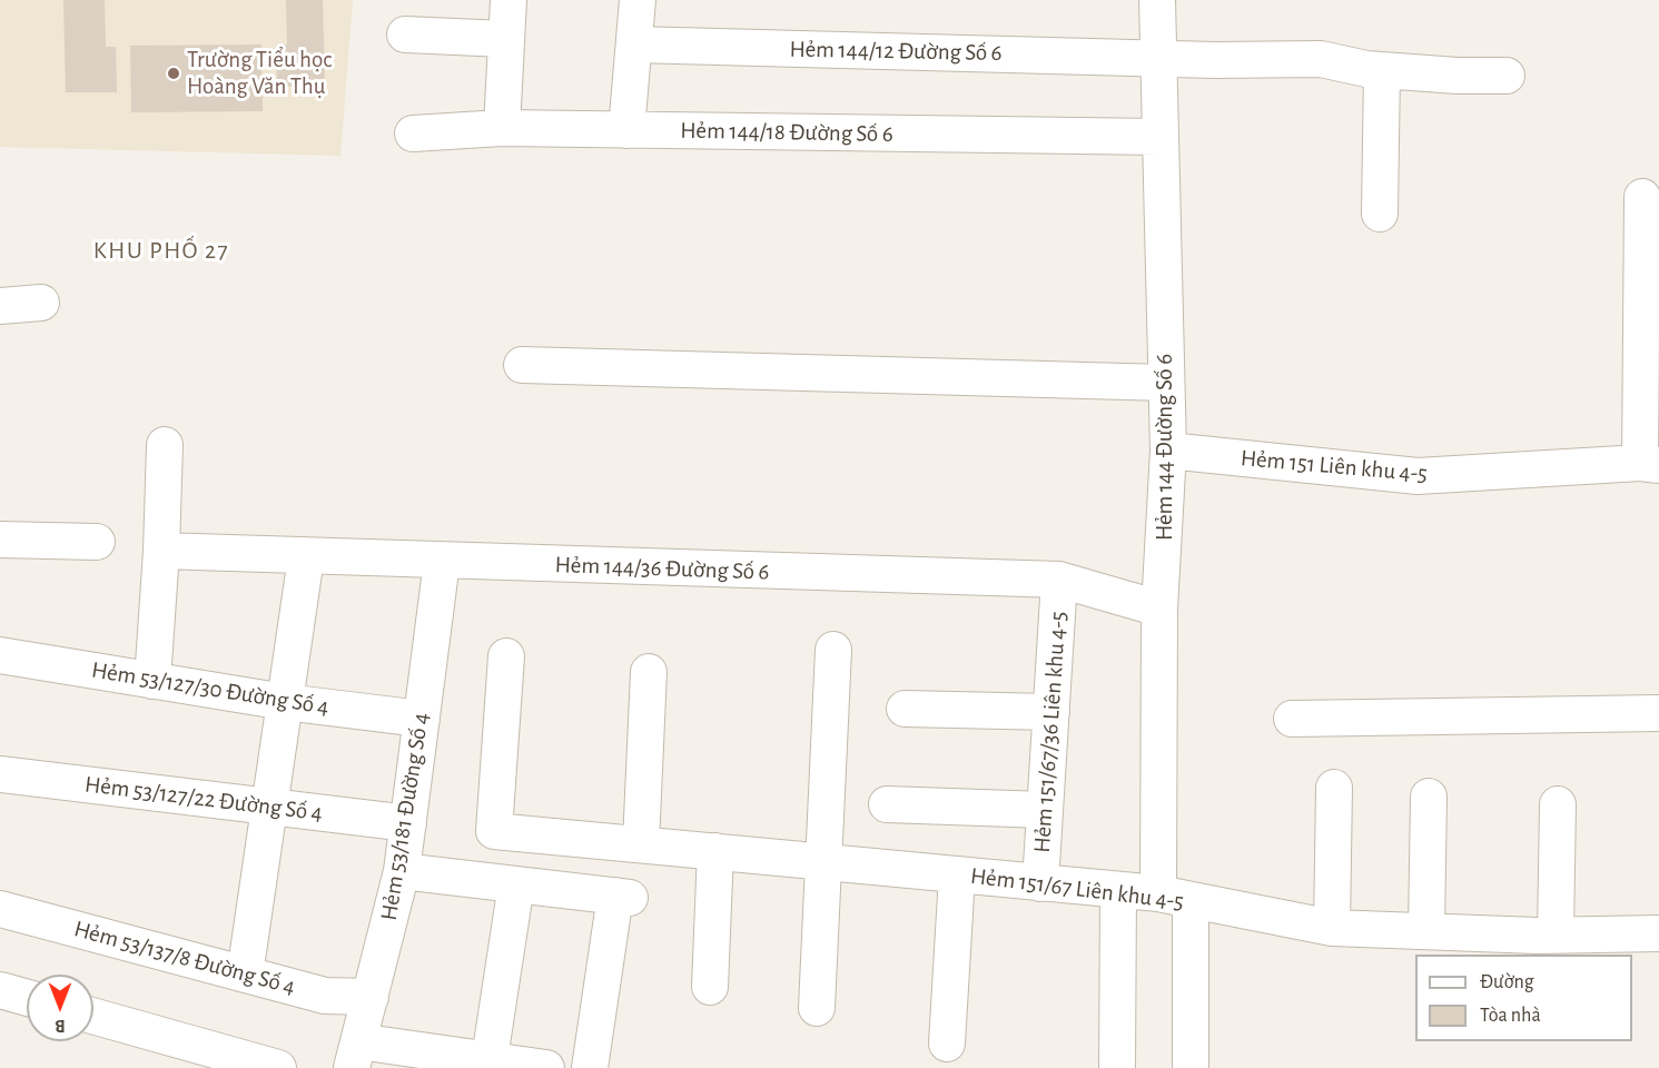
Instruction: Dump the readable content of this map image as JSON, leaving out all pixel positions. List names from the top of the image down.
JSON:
{
  "streets": {
    "street": [
      "Hẻm 144/12 Đường Số 6",
      "Hẻm 144/18 Đường Số 6",
      "Hẻm 144 Đường Số 6",
      "Hẻm 151 Liên khu 4-5",
      "Hẻm 144/36 Đường Số 6",
      "Hẻm 53/127/30 Đường Số 4",
      "Hẻm 151/67/36 Liên khu 4-5",
      "Hẻm 53/127/22 Đường Số 4",
      "Hẻm 53/181 Đường Số 4",
      "Hẻm 151/67 Liên khu 4-5",
      "Hẻm 53/137/8 Đường Số 4"
    ]
  },
  "crossings": [
    ["Hẻm 144/12 Đường Số 6", "Hẻm 144 Đường Số 6"],
    ["Hẻm 144/18 Đường Số 6", "Hẻm 144 Đường Số 6"],
    ["Hẻm 144 Đường Số 6", "Hẻm 151 Liên khu 4-5"],
    ["Hẻm 144 Đường Số 6", "Hẻm 144/36 Đường Số 6"],
    ["Hẻm 144 Đường Số 6", "Hẻm 151/67 Liên khu 4-5"],
    ["Hẻm 144/36 Đường Số 6", "Hẻm 151/67/36 Liên khu 4-5"],
    ["Hẻm 144/36 Đường Số 6", "Hẻm 53/181 Đường Số 4"],
    ["Hẻm 53/127/30 Đường Số 4", "Hẻm 53/181 Đường Số 4"],
    ["Hẻm 151/67/36 Liên khu 4-5", "Hẻm 151/67 Liên khu 4-5"],
    ["Hẻm 53/127/22 Đường Số 4", "Hẻm 53/181 Đường Số 4"],
    ["Hẻm 53/181 Đường Số 4", "Hẻm 53/137/8 Đường Số 4"]
  ],
  "districts": ["KHU PHỐ 27"],
  "places": ["Trường Tiểu học Hoàng Văn Thụ"],
  "legend": ["Đường", "Tòa nhà"],
  "north": "bottom"
}
